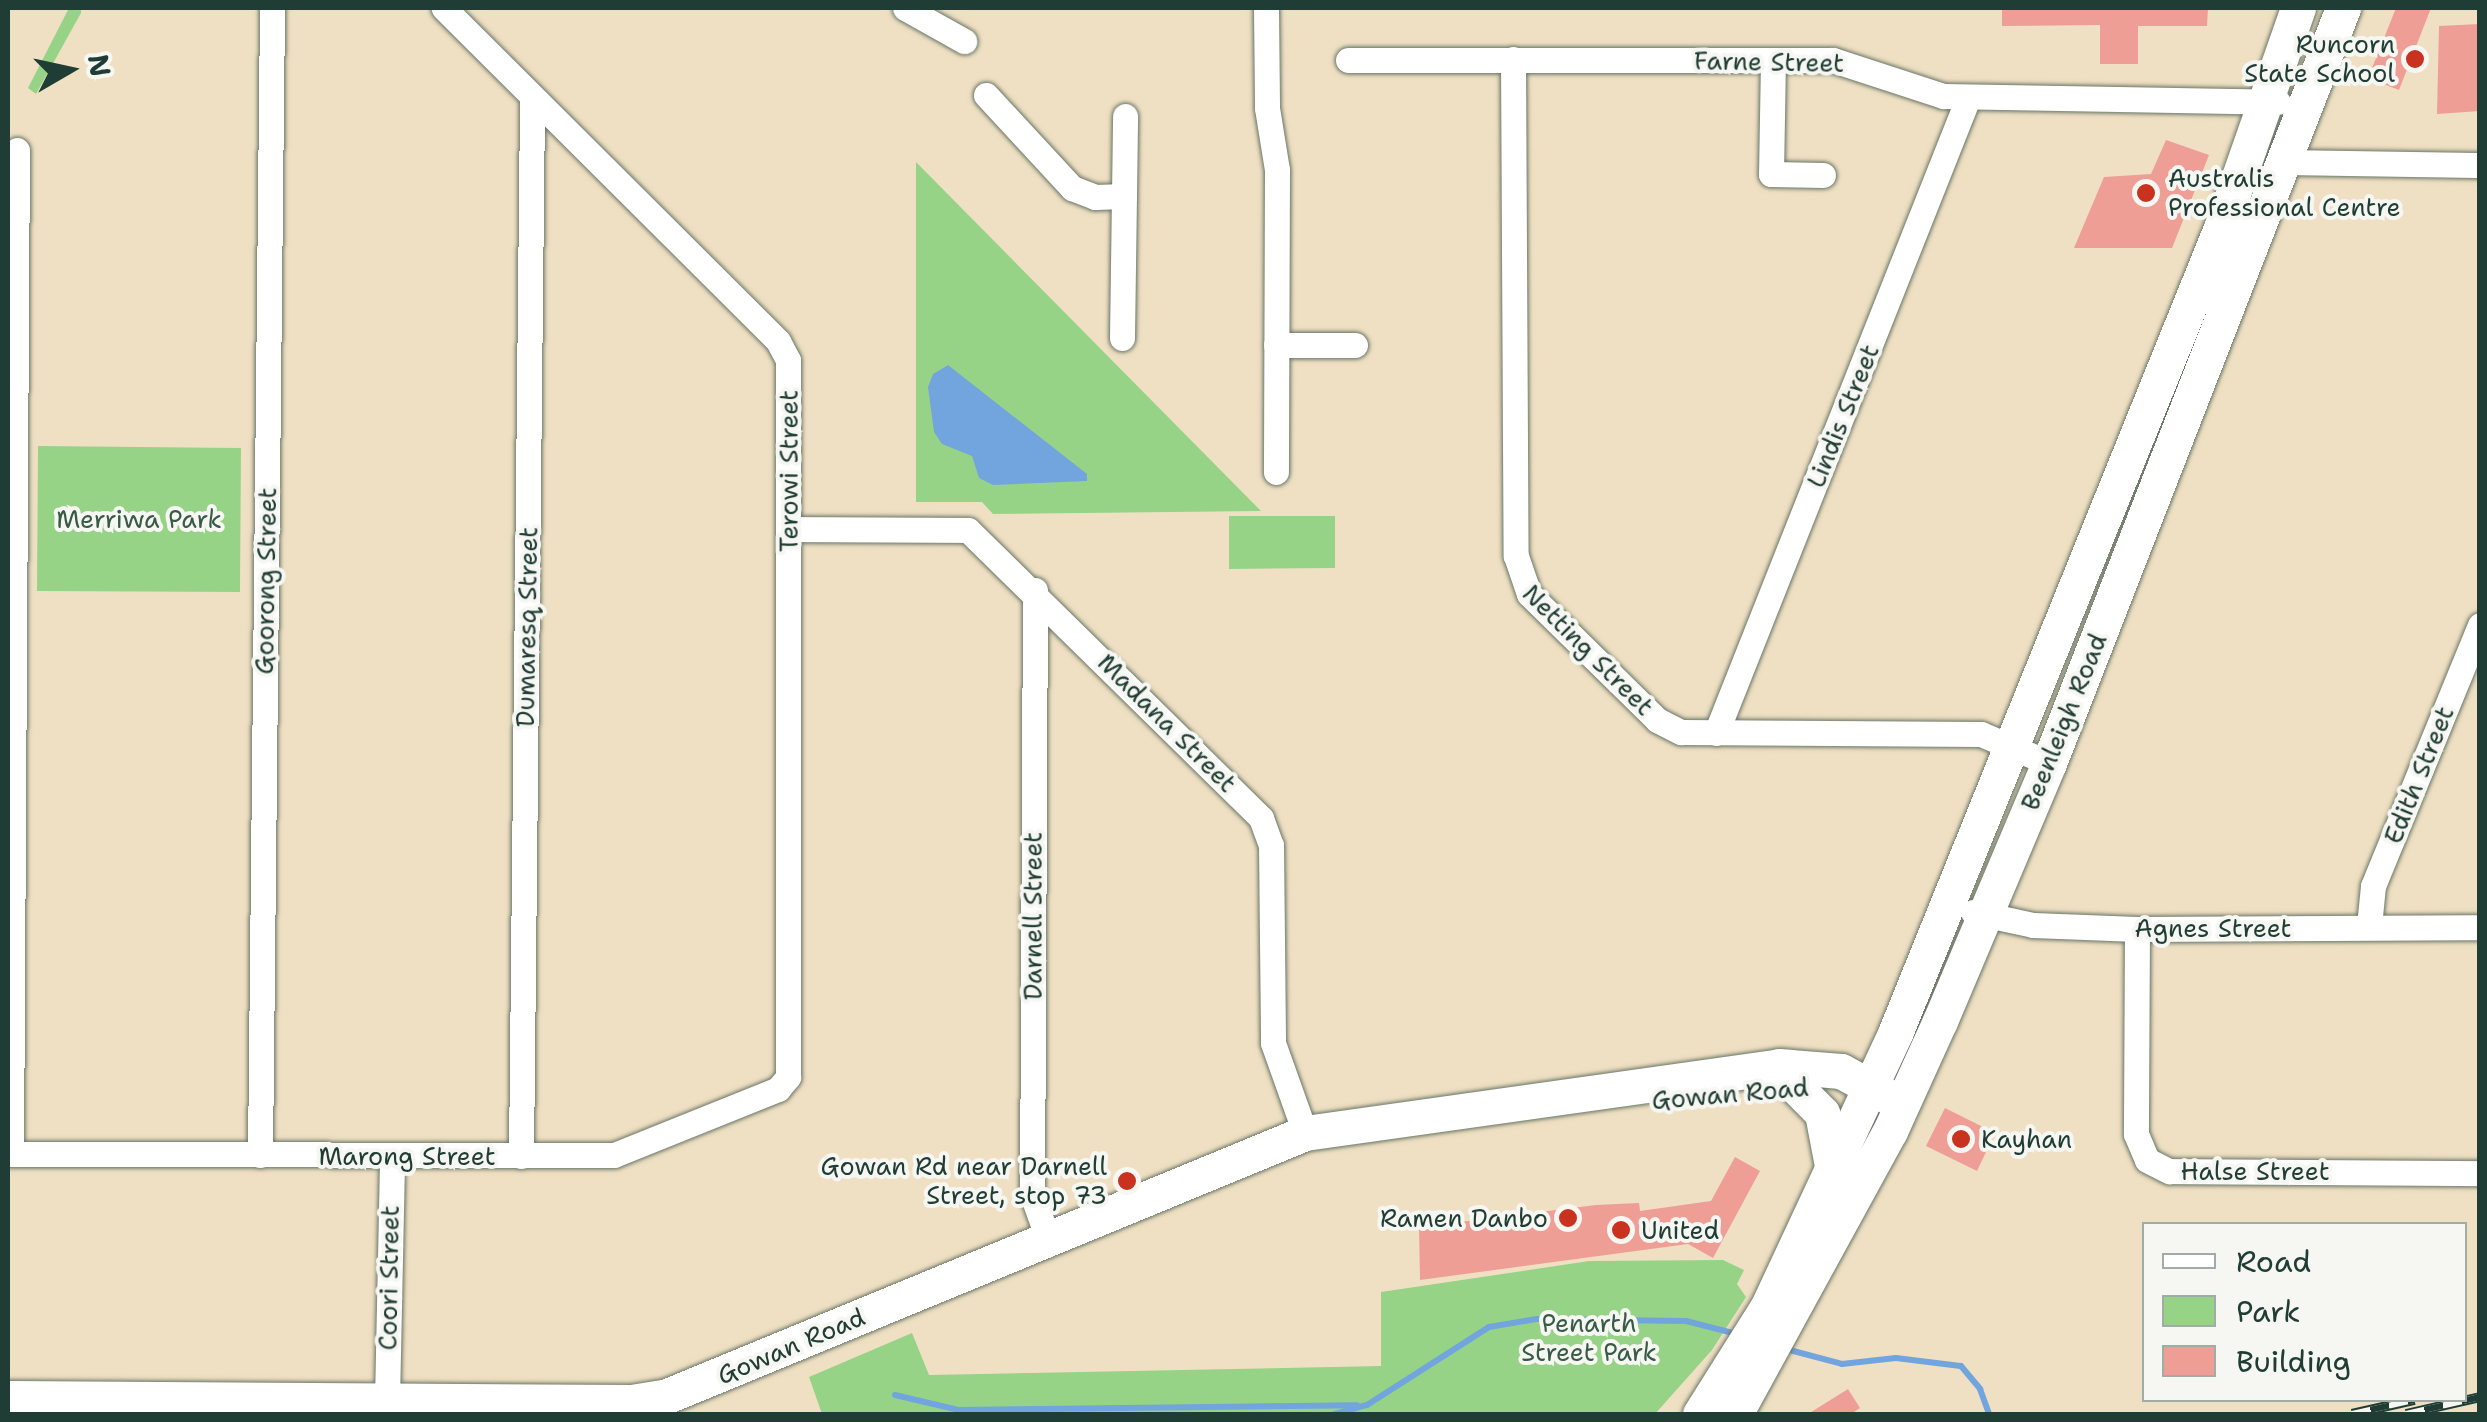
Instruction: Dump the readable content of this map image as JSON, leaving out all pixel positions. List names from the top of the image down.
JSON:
{
  "streets": {
    "main road": ["Beenleigh Road", "Gowan Road"],
    "street": [
      "Farne Street",
      "Lindis Street",
      "Terowi Street",
      "Goorong Street",
      "Dumaresq Street",
      "Netting Street",
      "Madana Street",
      "Edith Street",
      "Darnell Street",
      "Agnes Street",
      "Marong Street",
      "Halse Street",
      "Coori Street"
    ]
  },
  "crossings": [
    ["Farne Street", "Lindis Street"],
    ["Farne Street", "Netting Street"],
    ["Farne Street", "Beenleigh Road"],
    ["Lindis Street", "Netting Street"],
    ["Terowi Street", "Dumaresq Street"],
    ["Terowi Street", "Madana Street"],
    ["Terowi Street", "Marong Street"],
    ["Goorong Street", "Marong Street"],
    ["Dumaresq Street", "Marong Street"],
    ["Netting Street", "Beenleigh Road"],
    ["Beenleigh Road", "Agnes Street"],
    ["Beenleigh Road", "Gowan Road"],
    ["Madana Street", "Darnell Street"],
    ["Madana Street", "Gowan Road"],
    ["Edith Street", "Agnes Street"],
    ["Darnell Street", "Gowan Road"],
    ["Agnes Street", "Halse Street"],
    ["Gowan Road", "Coori Street"],
    ["Marong Street", "Coori Street"]
  ],
  "parks": ["Merriwa Park", "Penarth Street Park"],
  "places": [
    "Runcorn State School",
    "Australis Professional Centre",
    "Kayhan",
    "Gowan Rd near Darnell Street, stop 73",
    "Ramen Danbo",
    "United"
  ],
  "legend": ["Road", "Park", "Building"],
  "north": "right"
}
